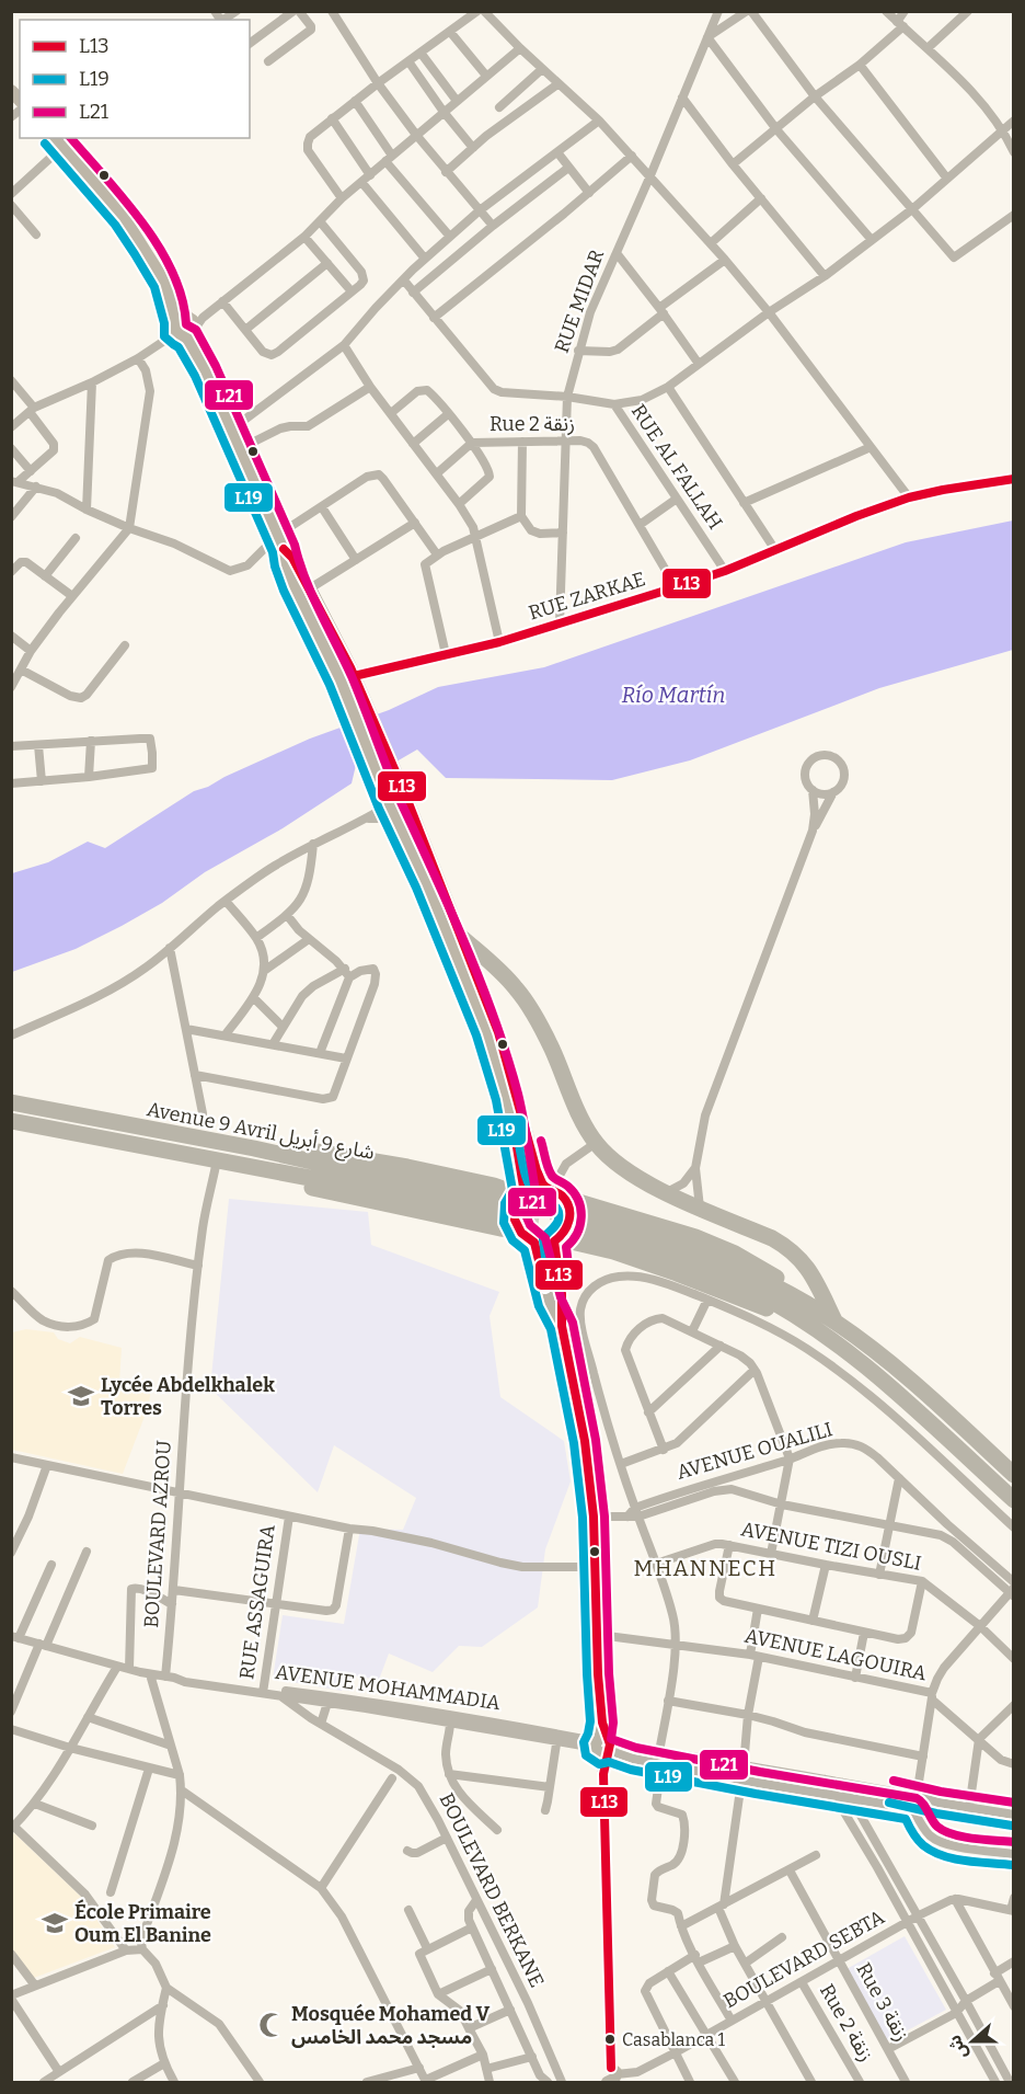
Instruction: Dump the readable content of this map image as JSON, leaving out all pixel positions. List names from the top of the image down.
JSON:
{
  "streets": {
    "highway": ["Avenue 9 Avril شارع 9 أبريل"],
    "street": [
      "RUE MIDAR",
      "Rue 2 زنقة",
      "RUE AL FALLAH",
      "RUE ZARKAE",
      "AVENUE OUALILI",
      "BOULEVARD AZROU",
      "AVENUE TIZI OUSLI",
      "RUE ASSAGUIRA",
      "AVENUE LAGOUIRA",
      "AVENUE MOHAMMADIA",
      "BOULEVARD BERKANE",
      "BOULEVARD SEBTA",
      "Rue 3 زنقة"
    ]
  },
  "crossings": [
    ["RUE MIDAR", "Rue 2 زنقة"],
    ["RUE MIDAR", "RUE AL FALLAH"],
    ["RUE MIDAR", "RUE ZARKAE"],
    ["Rue 2 زنقة", "RUE ZARKAE"],
    ["Rue 2 زنقة", "BOULEVARD SEBTA"],
    ["RUE AL FALLAH", "RUE ZARKAE"],
    ["Avenue 9 Avril شارع 9 أبريل", "BOULEVARD AZROU"],
    ["AVENUE OUALILI", "AVENUE LAGOUIRA"],
    ["BOULEVARD AZROU", "AVENUE MOHAMMADIA"],
    ["AVENUE TIZI OUSLI", "AVENUE LAGOUIRA"],
    ["RUE ASSAGUIRA", "AVENUE MOHAMMADIA"],
    ["AVENUE MOHAMMADIA", "BOULEVARD BERKANE"],
    ["BOULEVARD SEBTA", "Rue 3 زنقة"]
  ],
  "districts": ["MHANNECH"],
  "water": ["Río Martín"],
  "places": {
    "school or university": ["Lycée Abdelkhalek Torres", "École Primaire Oum El Banine"],
    "mosque": ["Mosquée Mohamed V مسجد محمد الخامس"],
    "other": ["Casablanca 1"]
  },
  "lines": ["transit line L21", "transit line L19", "transit line L13"],
  "legend": ["L13", "L19", "L21"],
  "north": "left"
}
